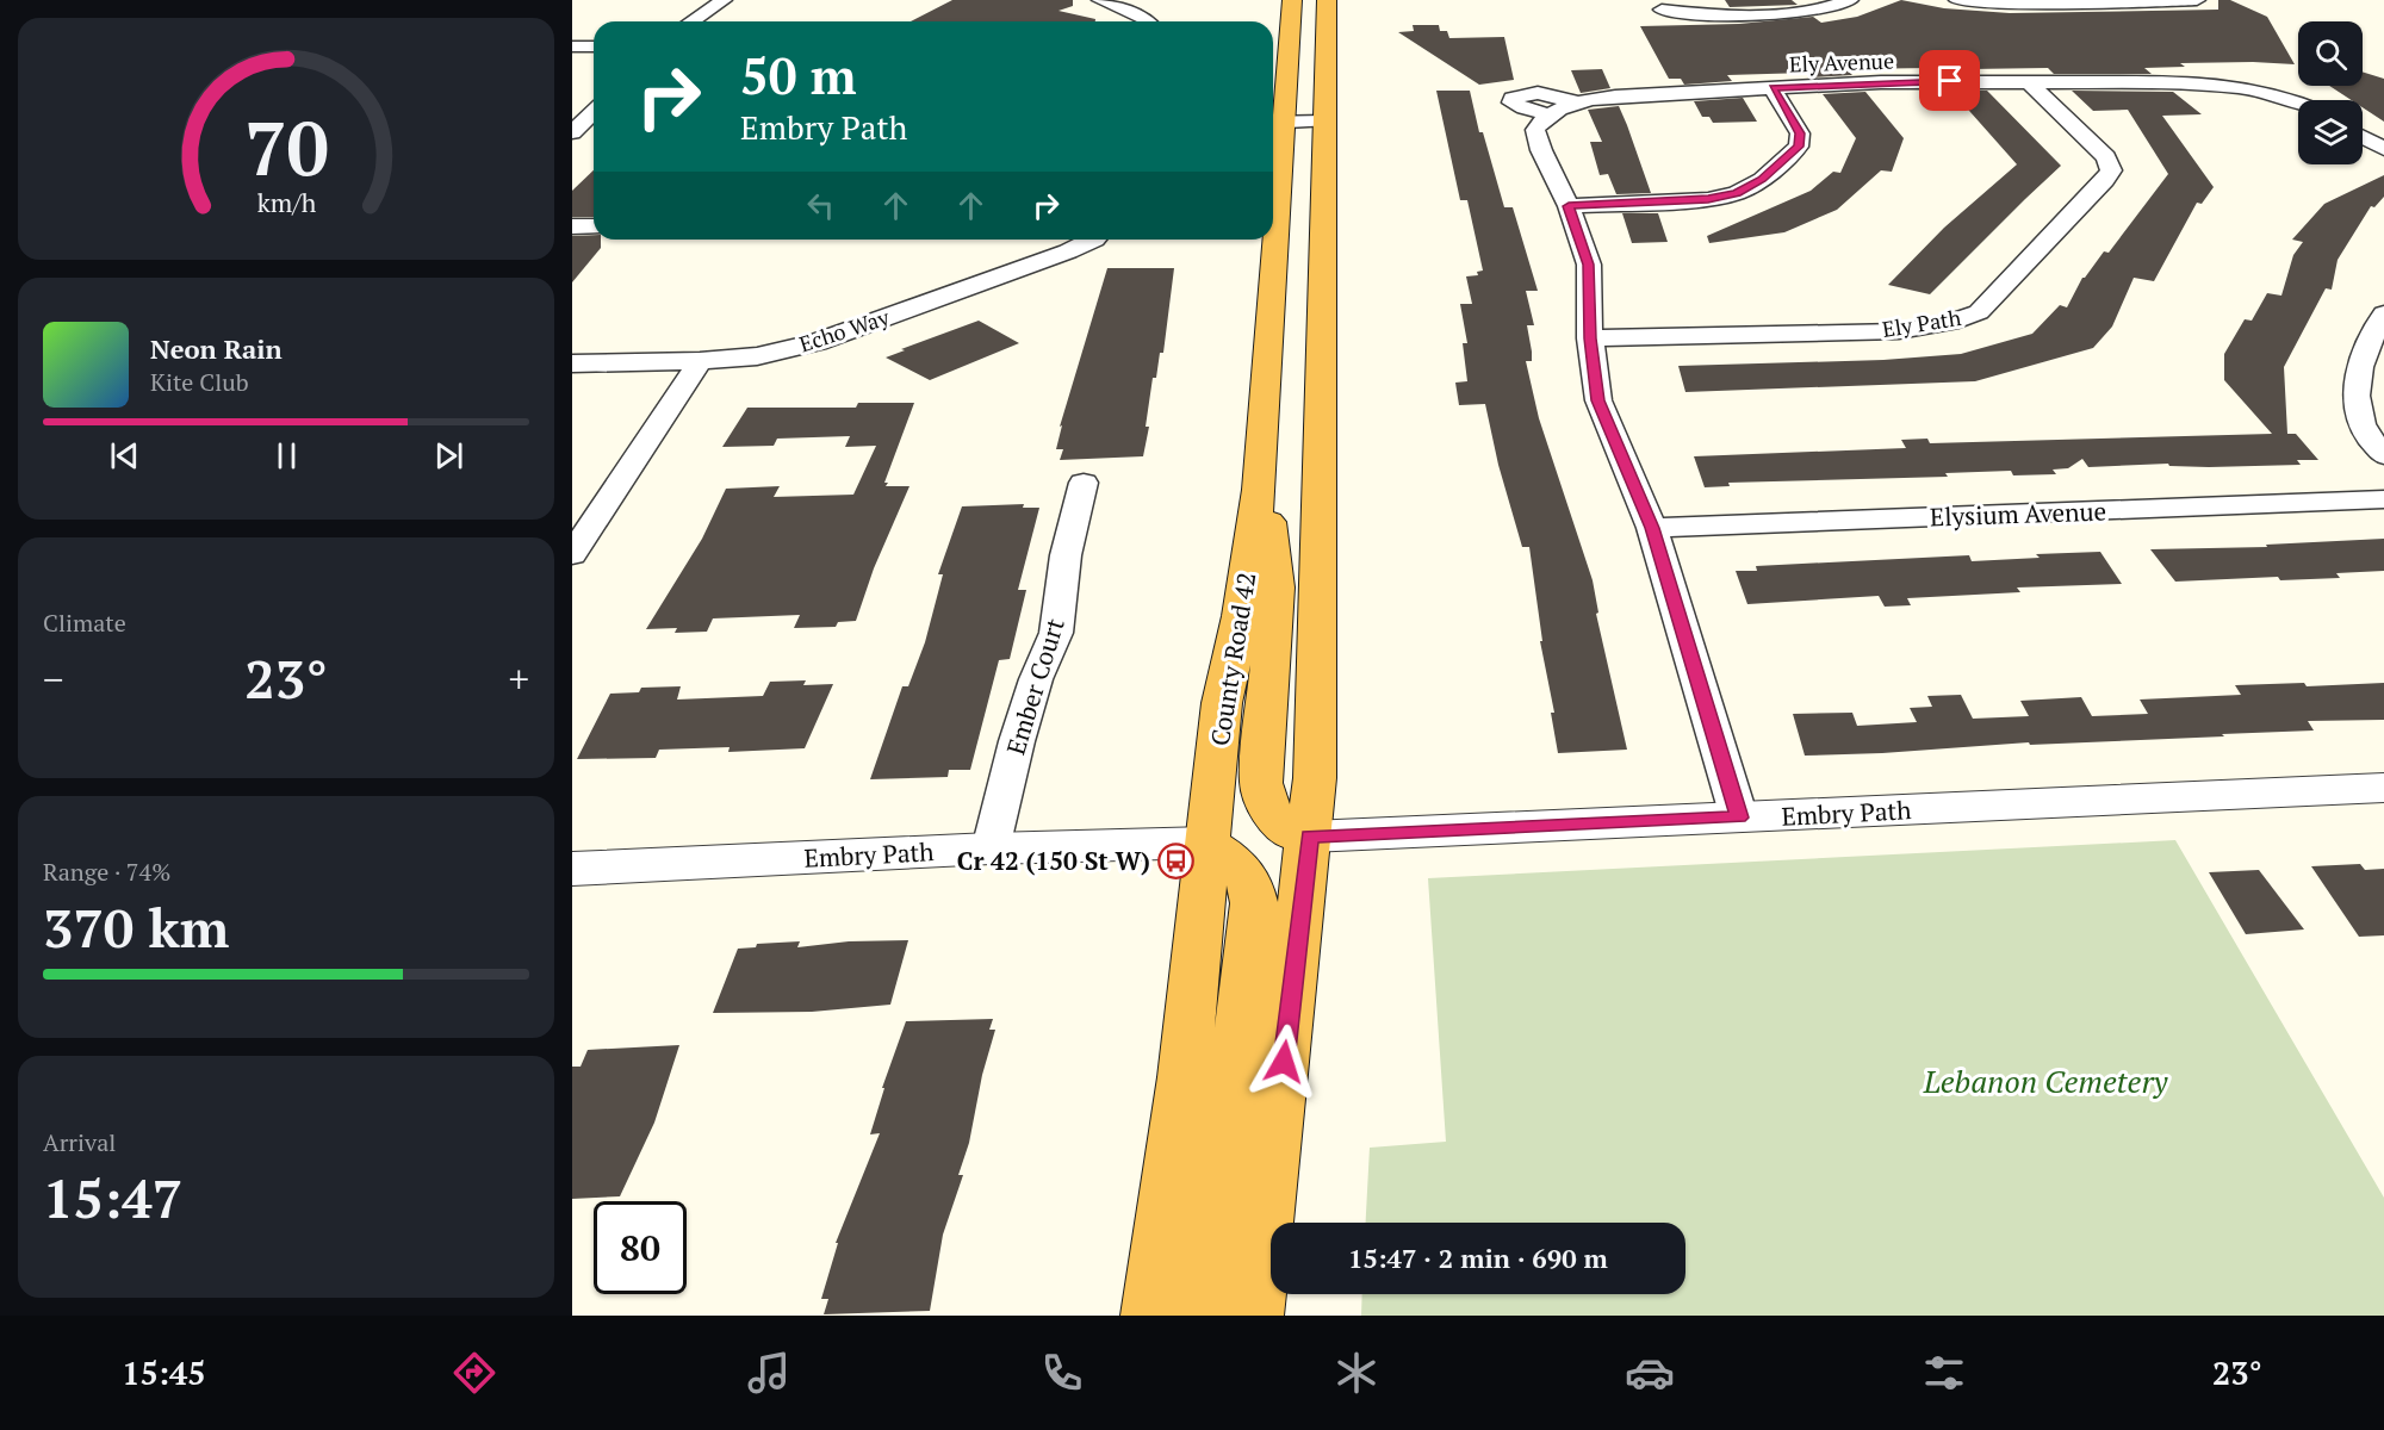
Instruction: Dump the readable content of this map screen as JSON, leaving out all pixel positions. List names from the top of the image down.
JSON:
{
  "streets": {
    "highway": ["County Road 42"],
    "street": [
      "Ely Avenue",
      "Ely Path",
      "Echo Way",
      "Elysium Avenue",
      "Ember Court",
      "Embry Path"
    ]
  },
  "crossings": [
    ["Ely Avenue", "Ely Path"],
    ["County Road 42", "Embry Path"],
    ["Ember Court", "Embry Path"]
  ],
  "parks": ["Lebanon Cemetery"],
  "places": {
    "bus stop": ["Cr 42 (150 St W)"]
  },
  "page": {
    "turn": ["50 m", "Embry Path"],
    "song": ["Neon Rain", "Kite Club"],
    "tile": [
      "Climate",
      ["Range · 74%", "370 km"],
      ["Arrival", "15:47"]
    ],
    "heat": ["−", "23°", "+"],
    "limit": "80",
    "trip": "15:47 · 2 min · 690 m",
    "tabs": ["15:45", "23°"],
    "gauge": ["70", "km/h"]
  }
}
